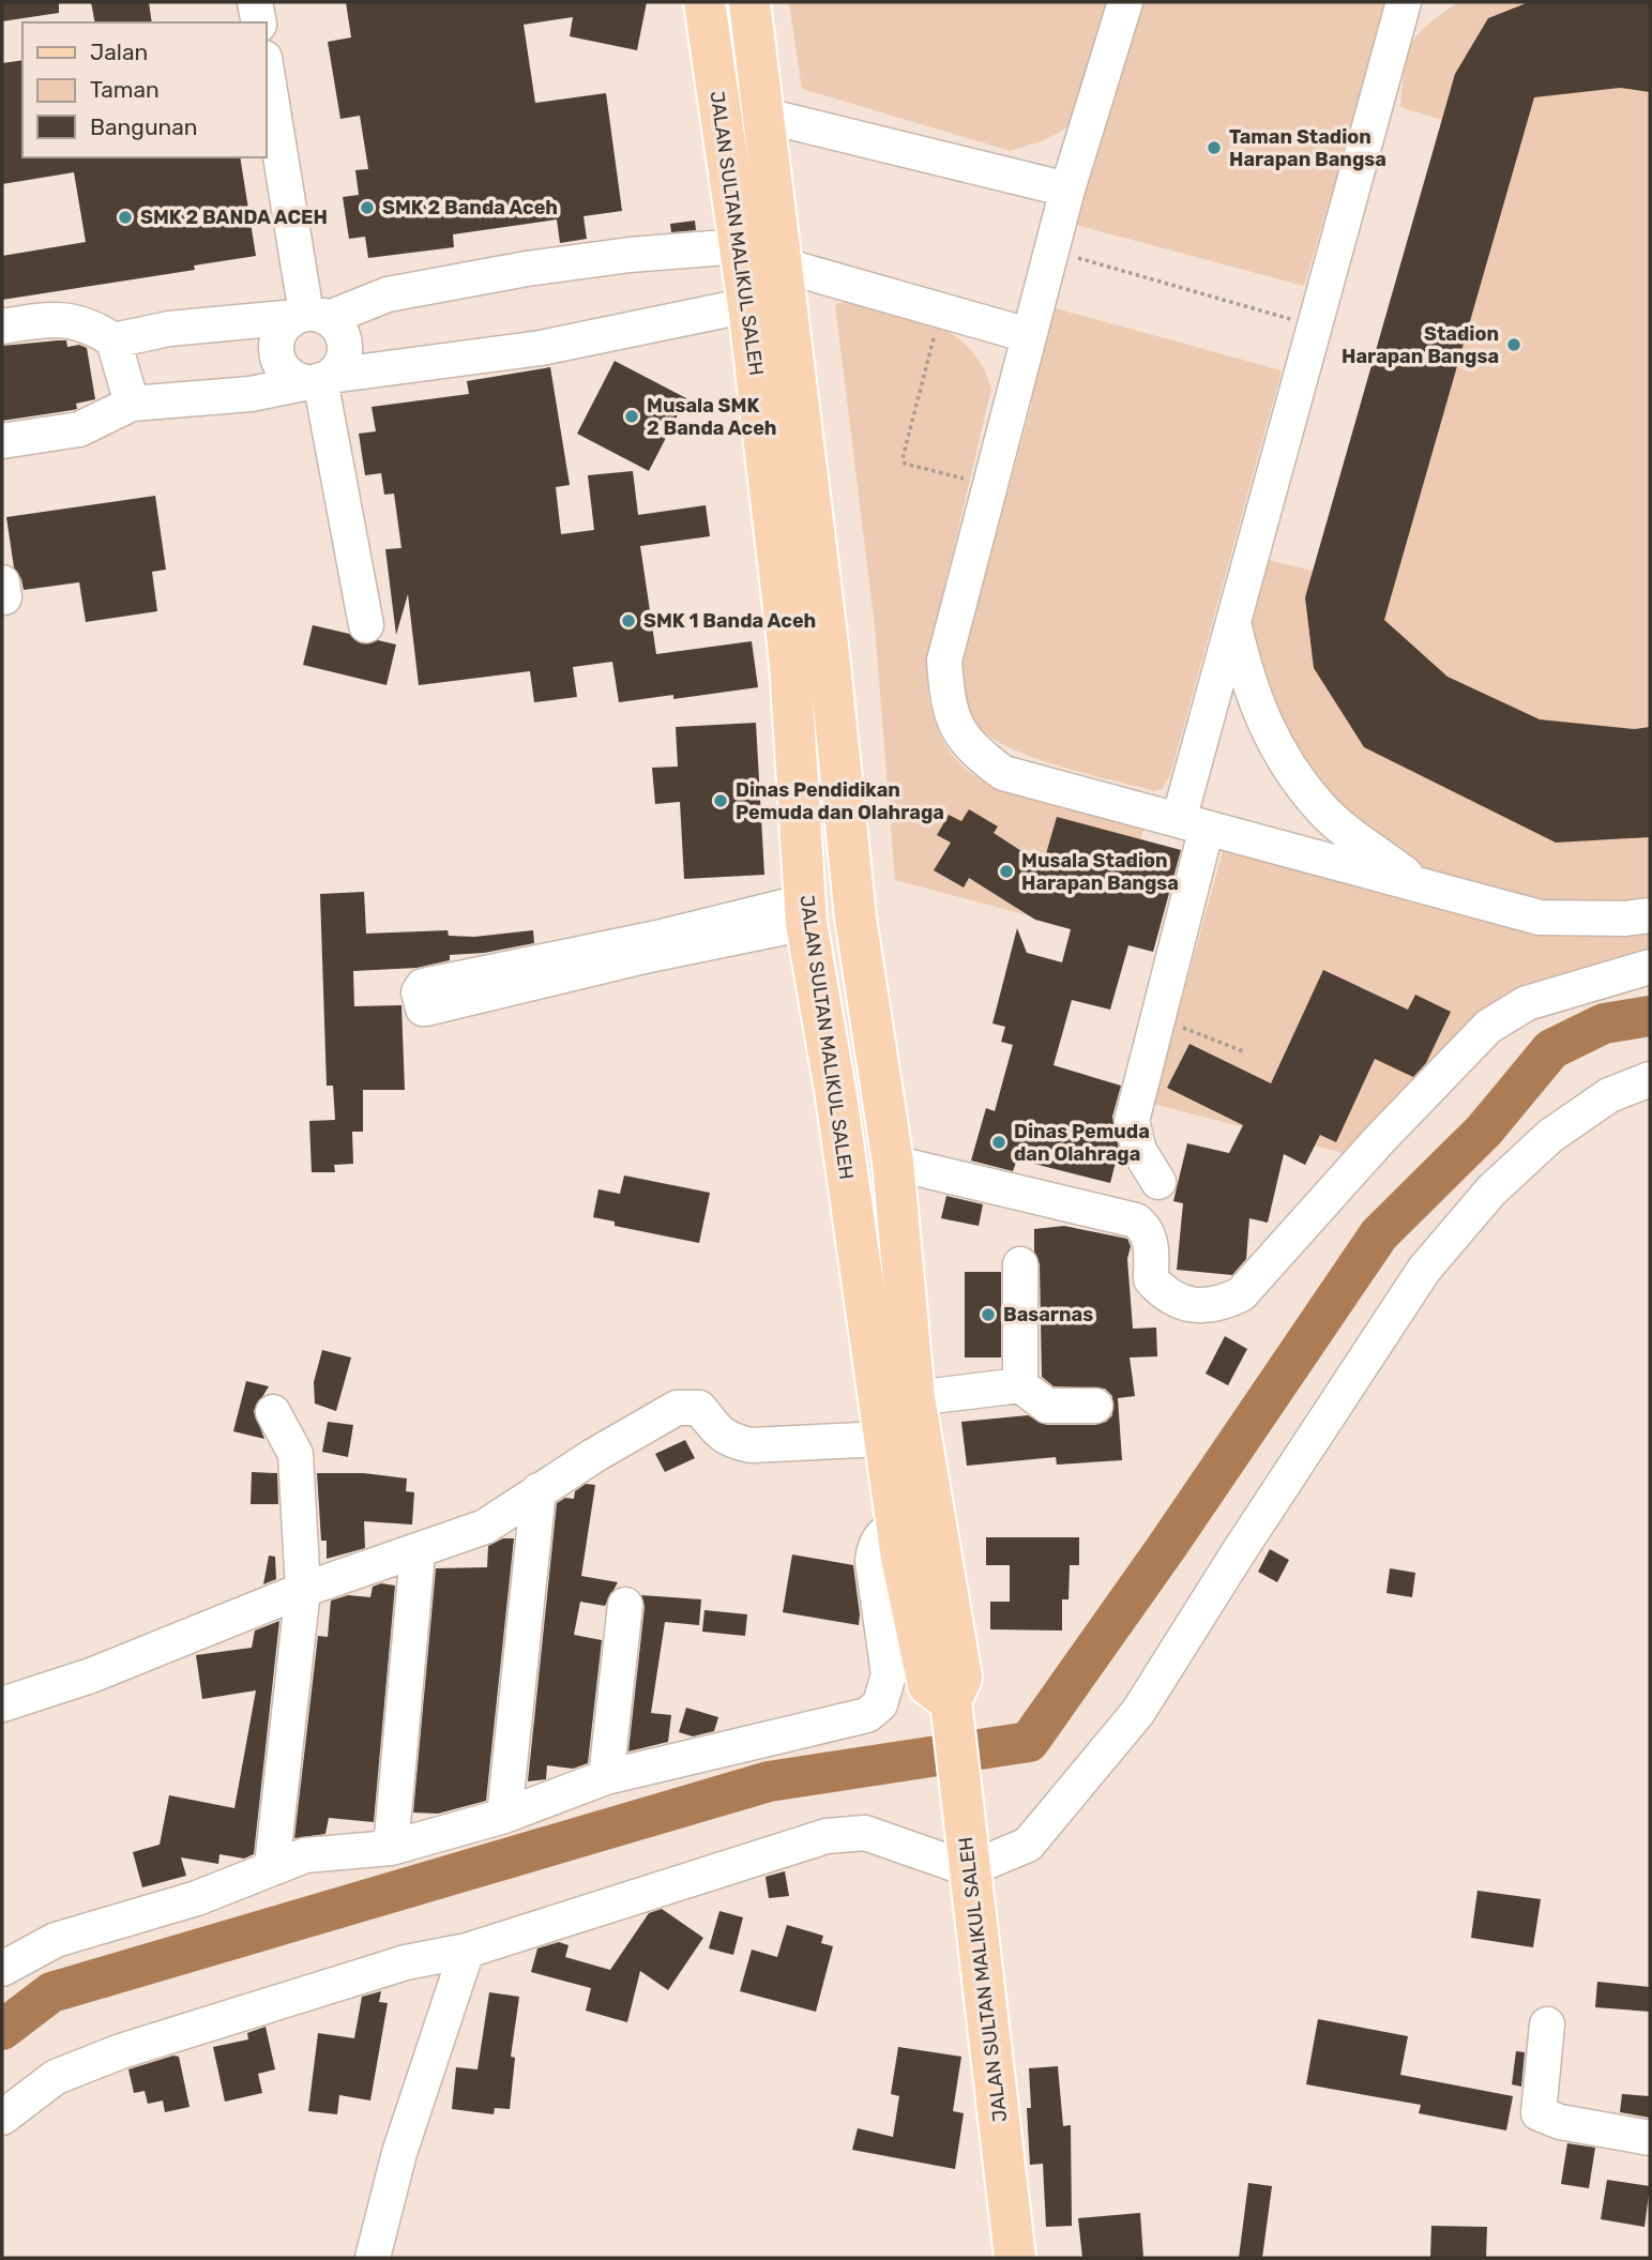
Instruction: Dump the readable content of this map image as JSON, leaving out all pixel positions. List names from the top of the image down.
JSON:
{
  "streets": {
    "main road": ["JALAN SULTAN MALIKUL SALEH"]
  },
  "places": [
    "Taman Stadion Harapan Bangsa",
    "SMK 2 Banda Aceh",
    "SMK 2 BANDA ACEH",
    "Stadion Harapan Bangsa",
    "Musala SMK 2 Banda Aceh",
    "SMK 1 Banda Aceh",
    "Dinas Pendidikan Pemuda dan Olahraga",
    "Musala Stadion Harapan Bangsa",
    "Dinas Pemuda dan Olahraga",
    "Basarnas"
  ],
  "legend": ["Jalan", "Taman", "Bangunan"]
}
